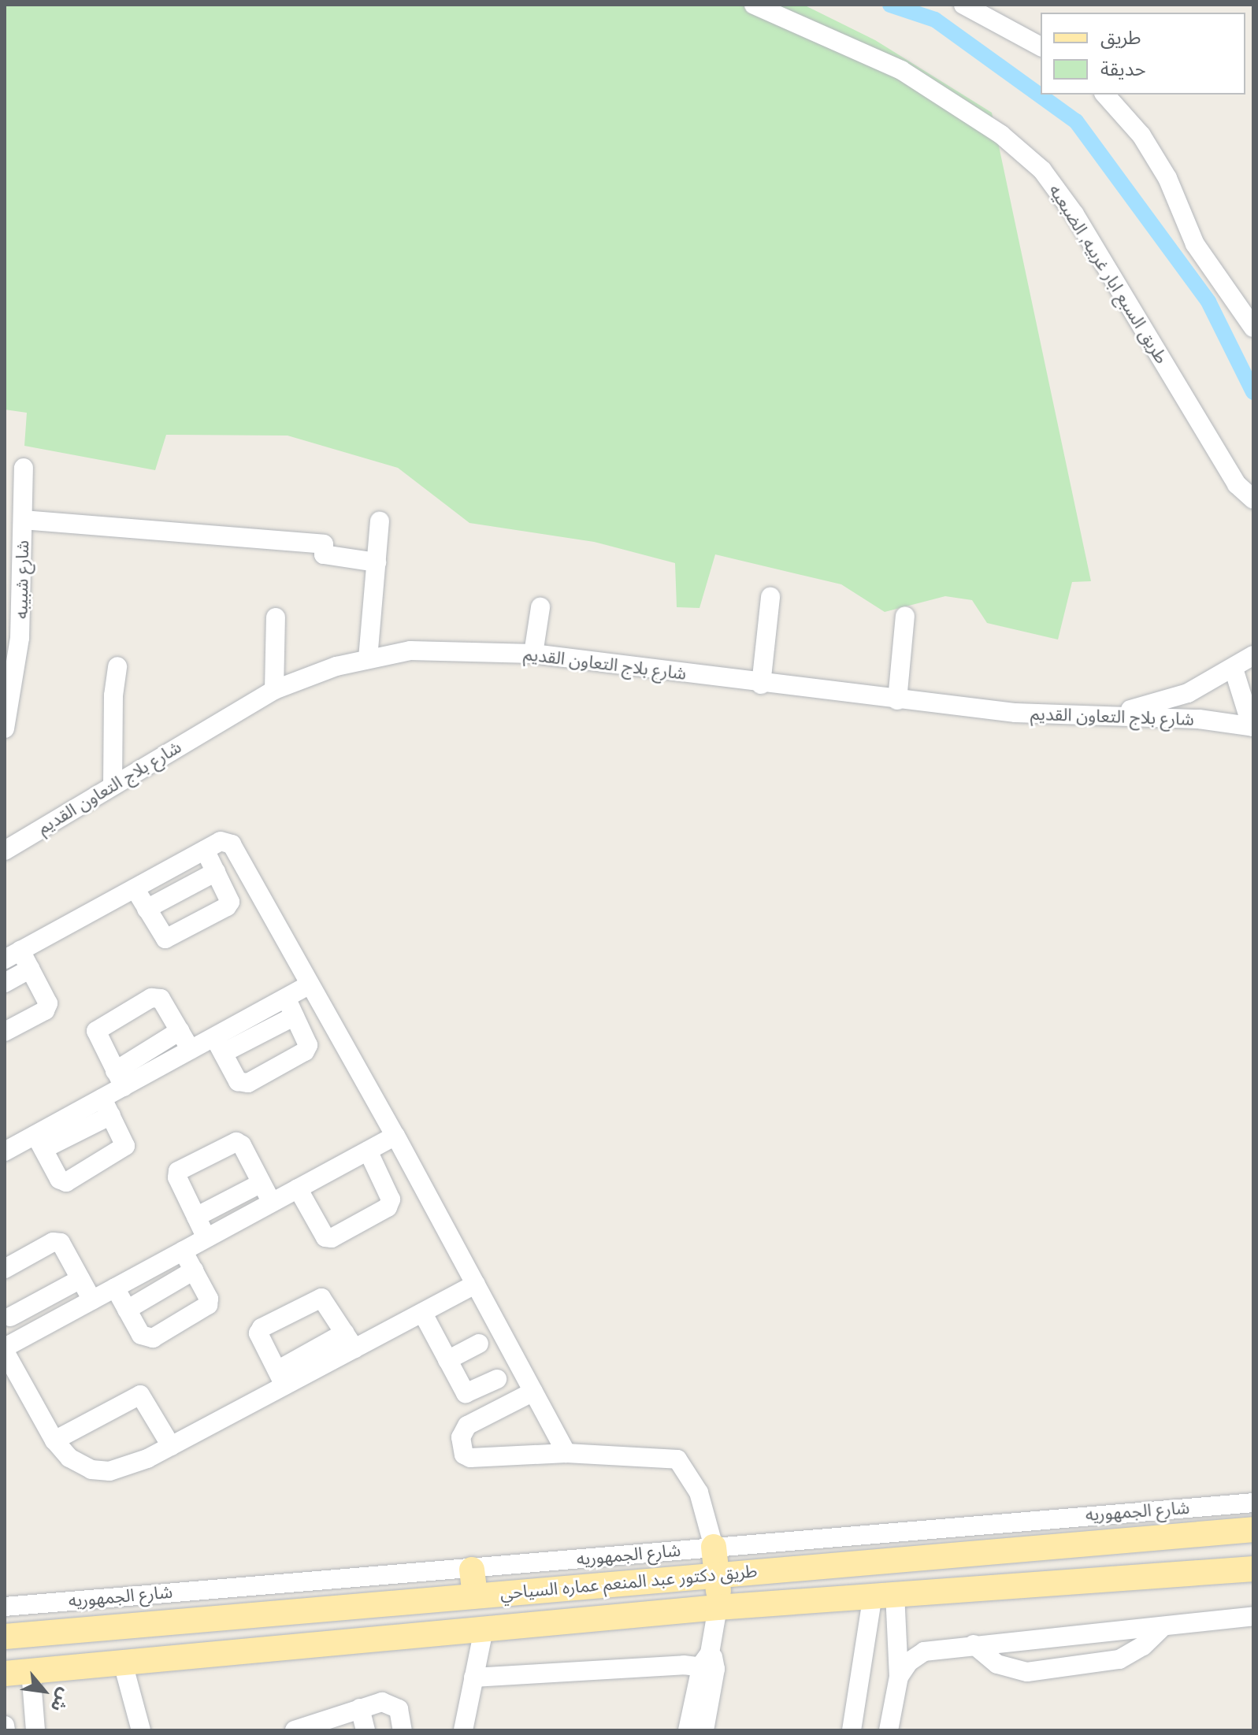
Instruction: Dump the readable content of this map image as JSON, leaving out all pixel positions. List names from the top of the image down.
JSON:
{
  "streets": {
    "main road": ["طريق دكتور عبد المنعم عماره السياحي"],
    "street": [
      "طريق السبع ابار غربيه, الضبعيه",
      "شارع شبيبه",
      "شارع بلاج التعاون القديم",
      "شارع الجمهوريه"
    ]
  },
  "legend": ["طريق", "حديقة"],
  "north": "bottom right"
}
